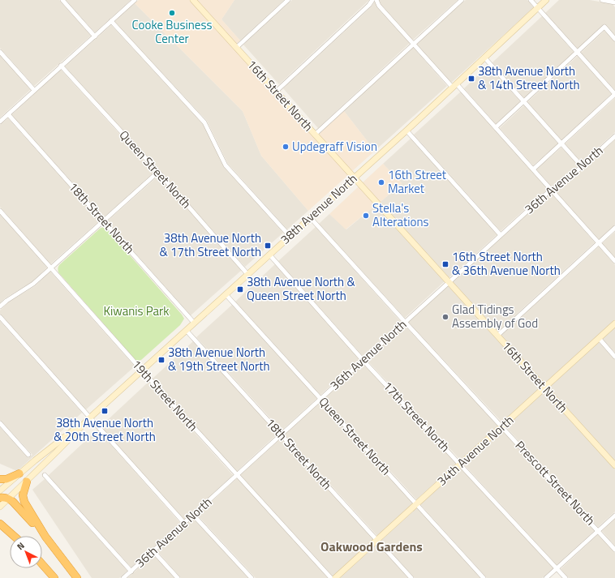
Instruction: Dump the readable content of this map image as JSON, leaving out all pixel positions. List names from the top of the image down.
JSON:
{
  "streets": {
    "street": [
      "16th Street North",
      "Queen Street North",
      "36th Avenue North",
      "38th Avenue North",
      "18th Street North",
      "19th Street North",
      "17th Street North",
      "34th Avenue North",
      "Prescott Street North"
    ]
  },
  "crossings": [
    ["16th Street North", "36th Avenue North"],
    ["16th Street North", "38th Avenue North"],
    ["16th Street North", "34th Avenue North"],
    ["Queen Street North", "36th Avenue North"],
    ["Queen Street North", "38th Avenue North"],
    ["Queen Street North", "34th Avenue North"],
    ["36th Avenue North", "18th Street North"],
    ["36th Avenue North", "19th Street North"],
    ["36th Avenue North", "17th Street North"],
    ["36th Avenue North", "Prescott Street North"],
    ["38th Avenue North", "18th Street North"],
    ["38th Avenue North", "19th Street North"],
    ["38th Avenue North", "17th Street North"],
    ["38th Avenue North", "Prescott Street North"],
    ["18th Street North", "34th Avenue North"],
    ["17th Street North", "34th Avenue North"],
    ["34th Avenue North", "Prescott Street North"]
  ],
  "districts": ["Oakwood Gardens"],
  "parks": ["Kiwanis Park"],
  "places": {
    "other": [
      "Cooke Business Center",
      "Updegraff Vision",
      "16th Street Market",
      "Stella's Alterations",
      "Glad Tidings Assembly of God"
    ],
    "transit": [
      "38th Avenue North & 14th Street North",
      "38th Avenue North & 17th Street North",
      "16th Street North & 36th Avenue North",
      "38th Avenue North & Queen Street North",
      "38th Avenue North & 19th Street North",
      "38th Avenue North & 20th Street North"
    ]
  },
  "north": "top left"
}
